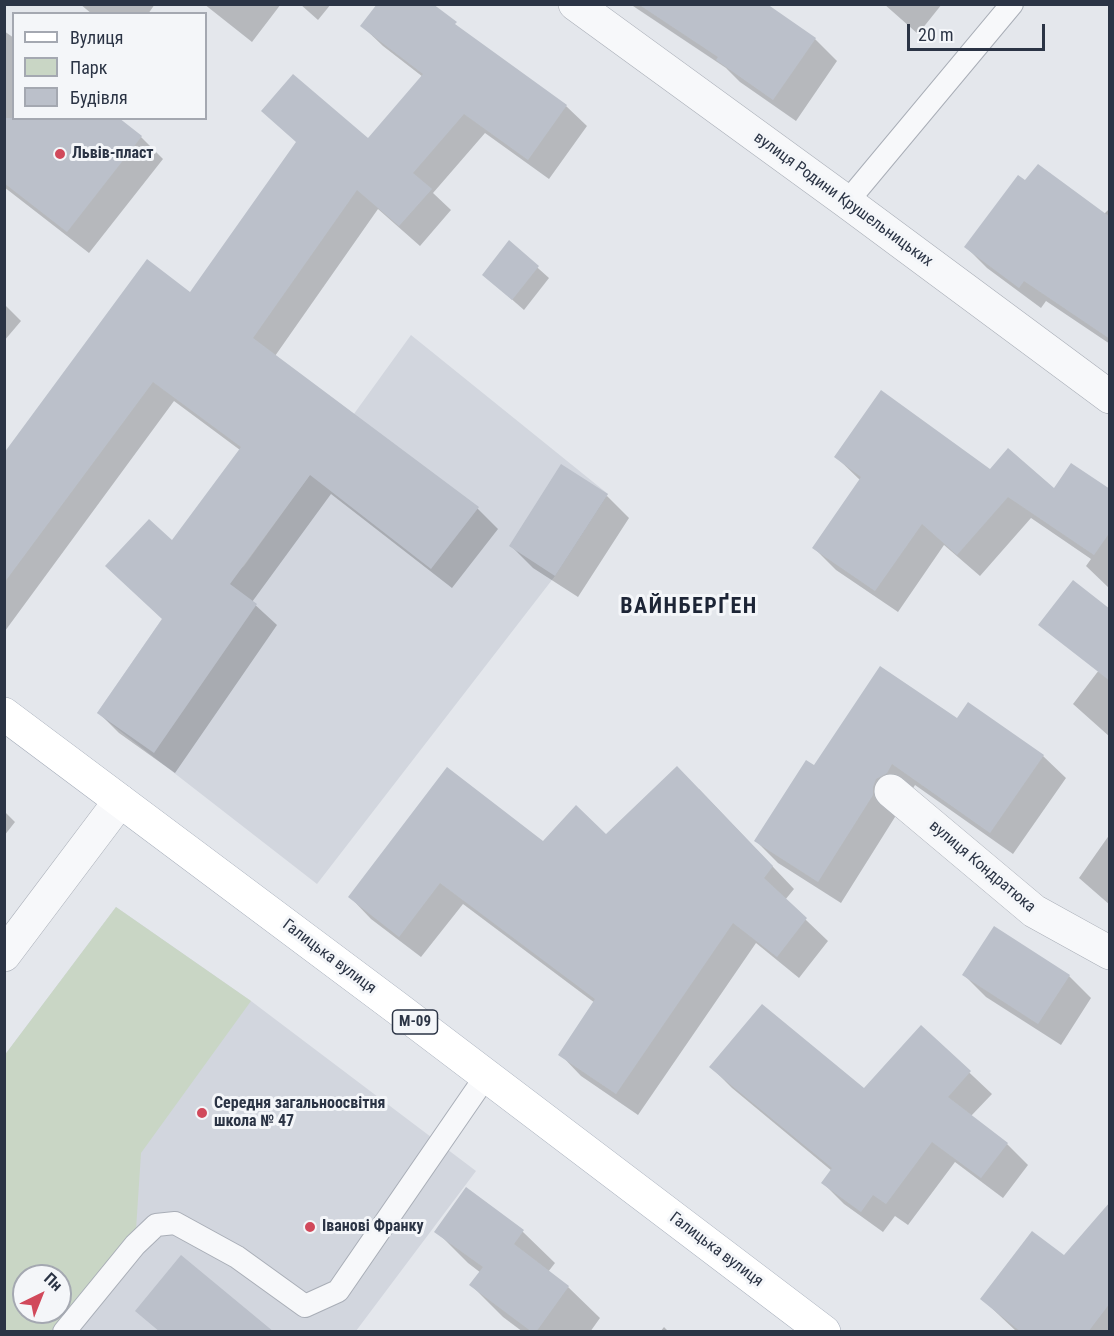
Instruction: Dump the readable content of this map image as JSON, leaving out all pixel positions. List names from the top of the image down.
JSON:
{
  "streets": {
    "main road": ["Галицька вулиця", "М-09"],
    "street": ["вулиця Родини Крушельницьких", "вулиця Кондратюка"]
  },
  "districts": ["ВАЙНБЕРҐЕН"],
  "places": ["Львів-пласт", "Середня загальноосвітня школа № 47", "Іванові Франку"],
  "legend": ["Вулиця", "Парк", "Будівля"],
  "scale_bar": "20 m",
  "north": "top right"
}
